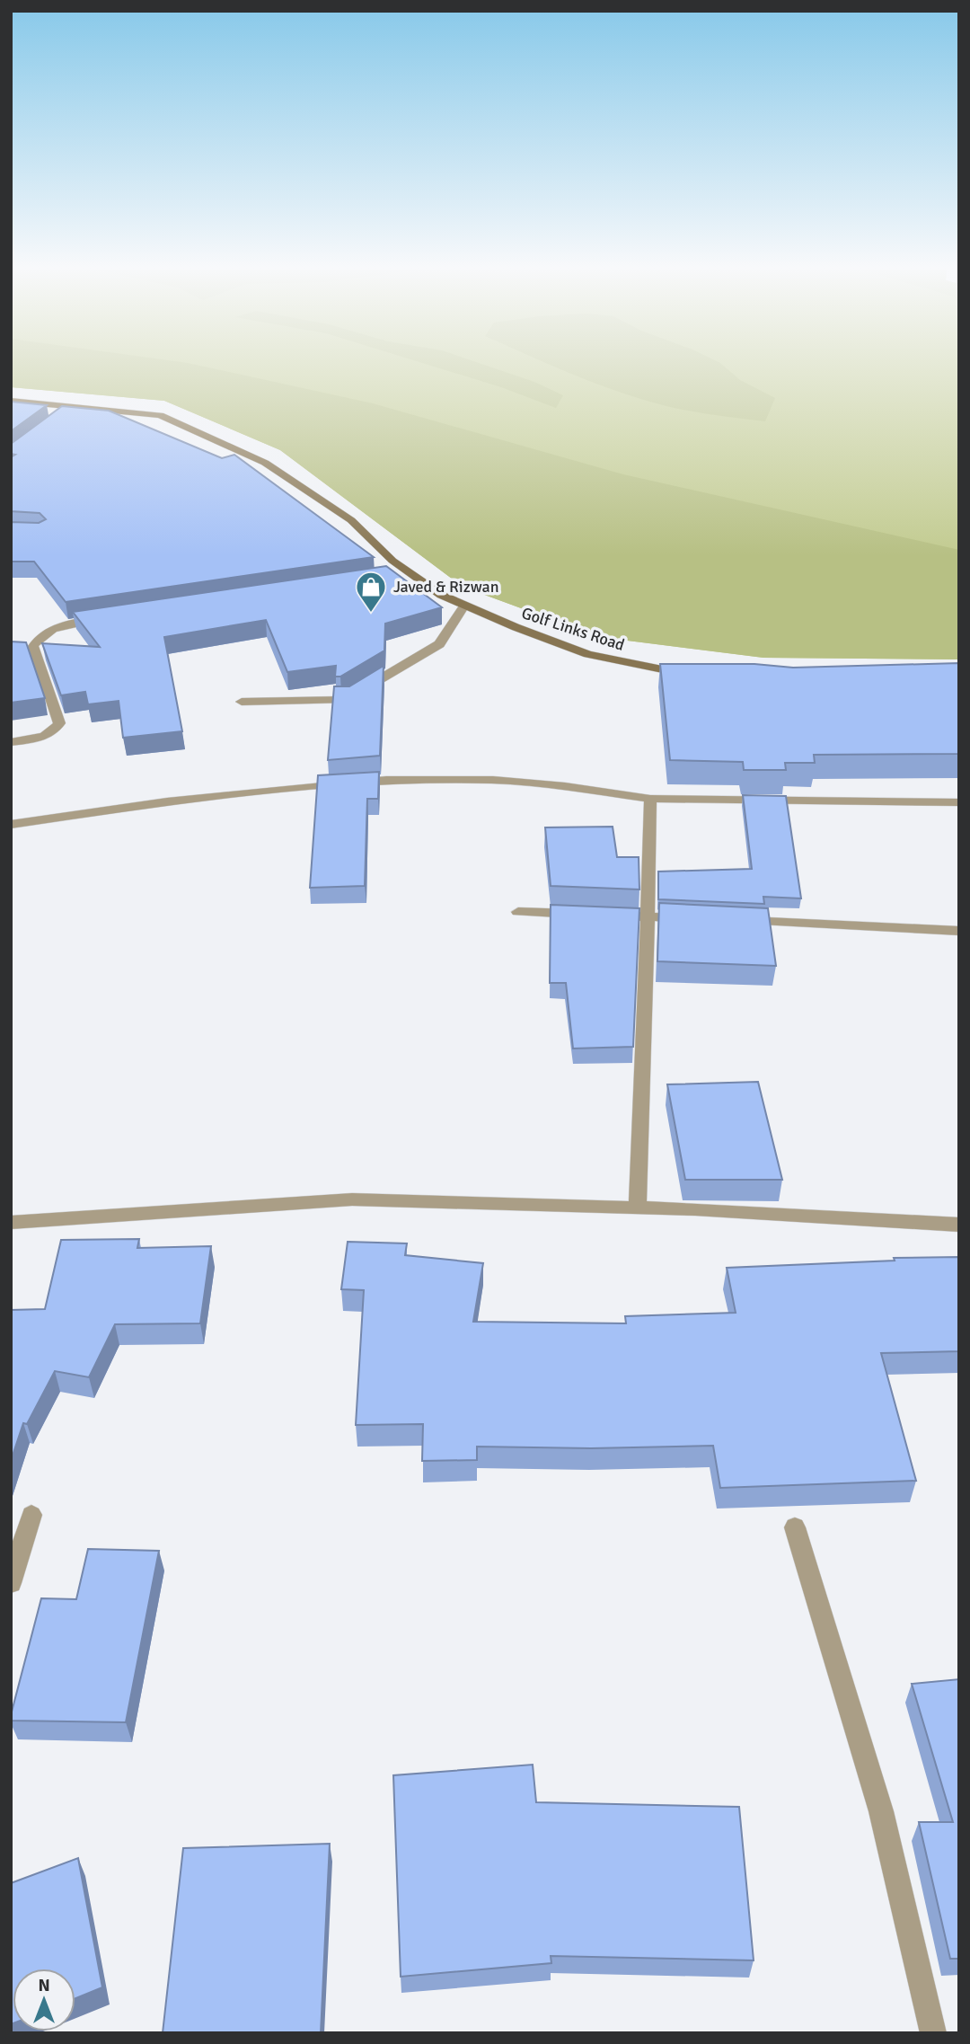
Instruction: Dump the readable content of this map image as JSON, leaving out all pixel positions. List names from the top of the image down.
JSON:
{
  "streets": {
    "street": ["Golf Links Road"]
  },
  "places": {
    "shop": ["Javed & Rizwan"]
  },
  "north": "top"
}
